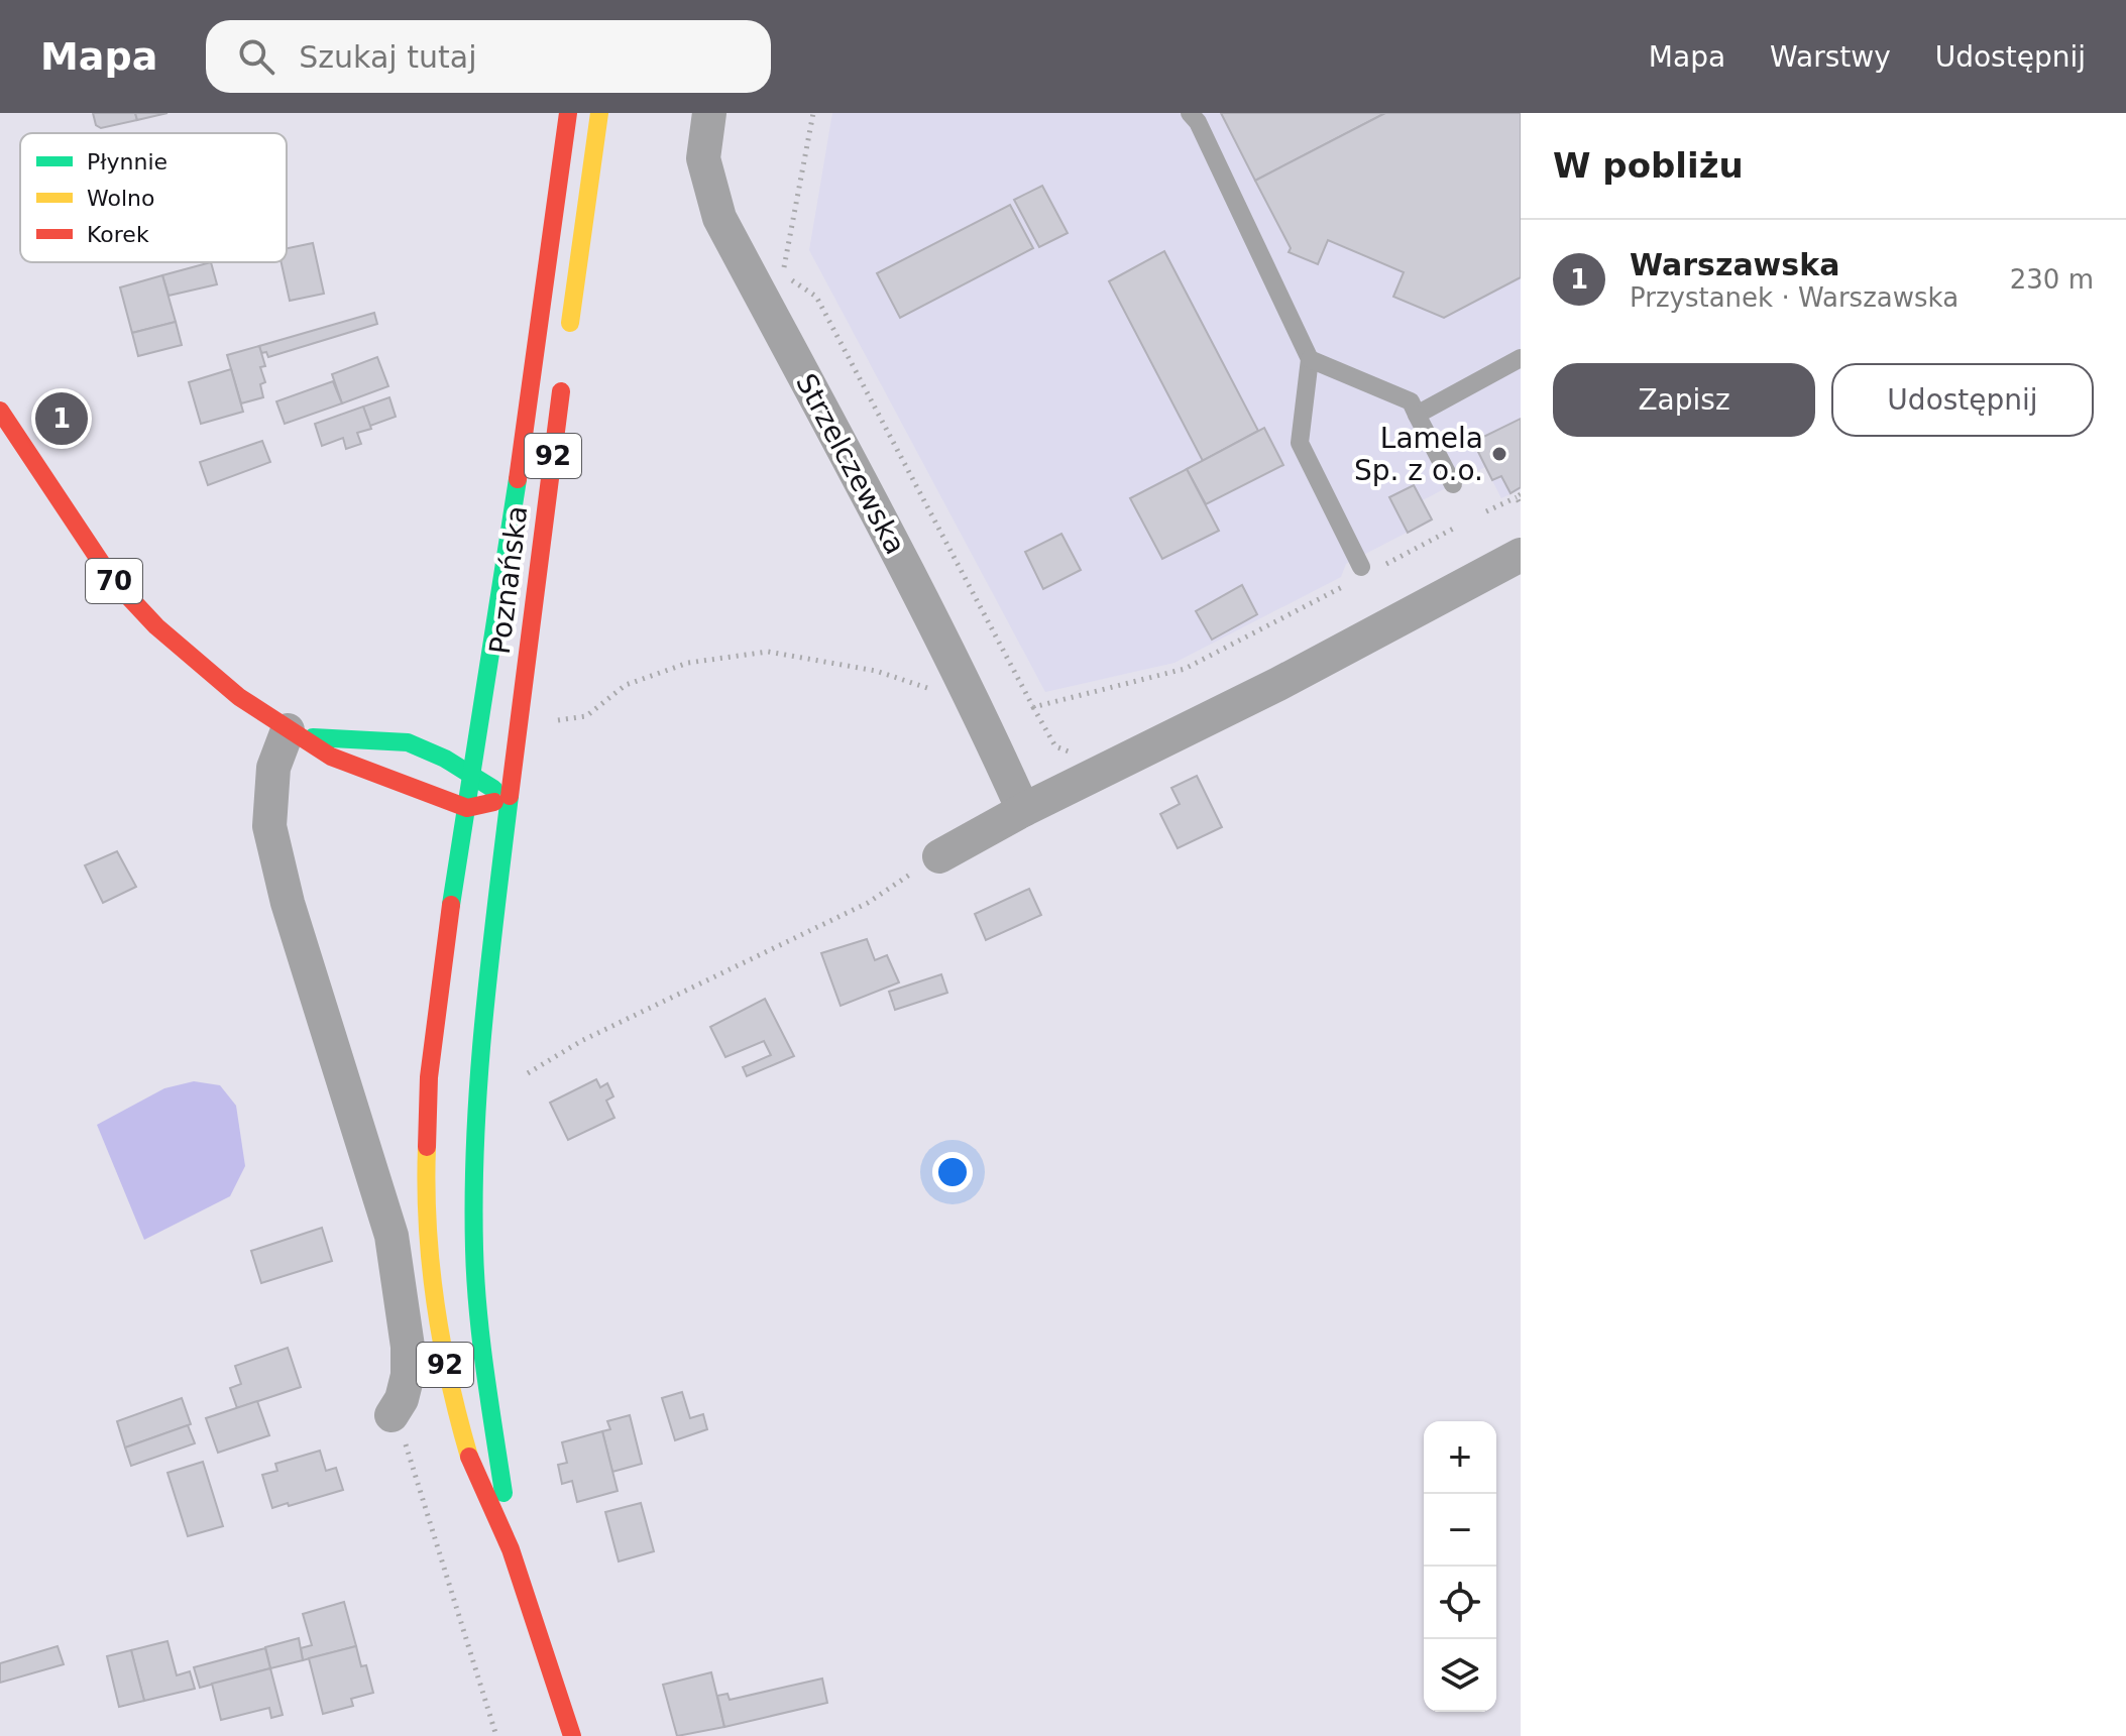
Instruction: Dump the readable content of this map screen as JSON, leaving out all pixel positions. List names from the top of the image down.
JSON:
{
  "streets": {
    "main road": ["92", "Poznańska", "70"],
    "street": ["Strzelczewska"]
  },
  "crossings": [
    ["92", "Poznańska"],
    ["Poznańska", "70"]
  ],
  "places": ["Lamela Sp. z o.o."],
  "legend": ["Płynnie", "Wolno", "Korek"],
  "page": {
    "header": "Mapa",
    "search": "Szukaj tutaj",
    "nav": ["Mapa", "Warstwy", "Udostępnij"],
    "heading": "W pobliżu",
    "list": [
      {
        "mark": "1",
        "name": "Warszawska",
        "note": "Przystanek · Warszawska",
        "value": "230 m"
      }
    ],
    "buttons": ["Zapisz", "Udostępnij"],
    "pins": "1",
    "map_buttons": ["+", "−"]
  }
}
